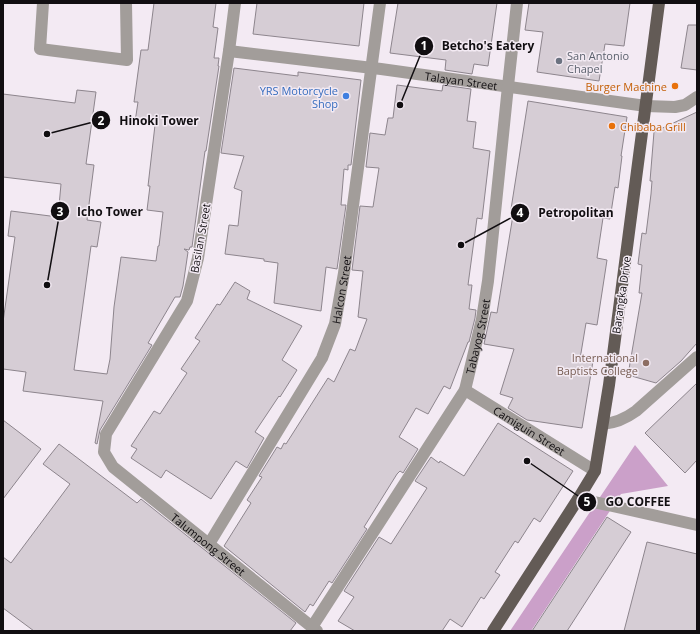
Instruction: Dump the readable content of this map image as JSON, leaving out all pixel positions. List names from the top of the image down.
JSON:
{
  "streets": {
    "main road": ["Barangka Drive"],
    "street": [
      "Talayan Street",
      "Basilan Street",
      "Halcon Street",
      "Tabayog Street",
      "Camiguin Street",
      "Talumpong Street"
    ]
  },
  "crossings": [
    ["Talayan Street", "Basilan Street"],
    ["Talayan Street", "Halcon Street"],
    ["Talayan Street", "Barangka Drive"],
    ["Talayan Street", "Tabayog Street"],
    ["Basilan Street", "Talumpong Street"],
    ["Halcon Street", "Talumpong Street"],
    ["Barangka Drive", "Camiguin Street"],
    ["Tabayog Street", "Camiguin Street"],
    ["Tabayog Street", "Talumpong Street"]
  ],
  "places": [
    "San Antonio Chapel",
    "Burger Machine",
    "YRS Motorcycle Shop",
    "Betcho's Eatery",
    "Chibaba Grill",
    "Hinoki Tower",
    "Petropolitan",
    "Icho Tower",
    "International Baptists College",
    "GO COFFEE"
  ]
}
